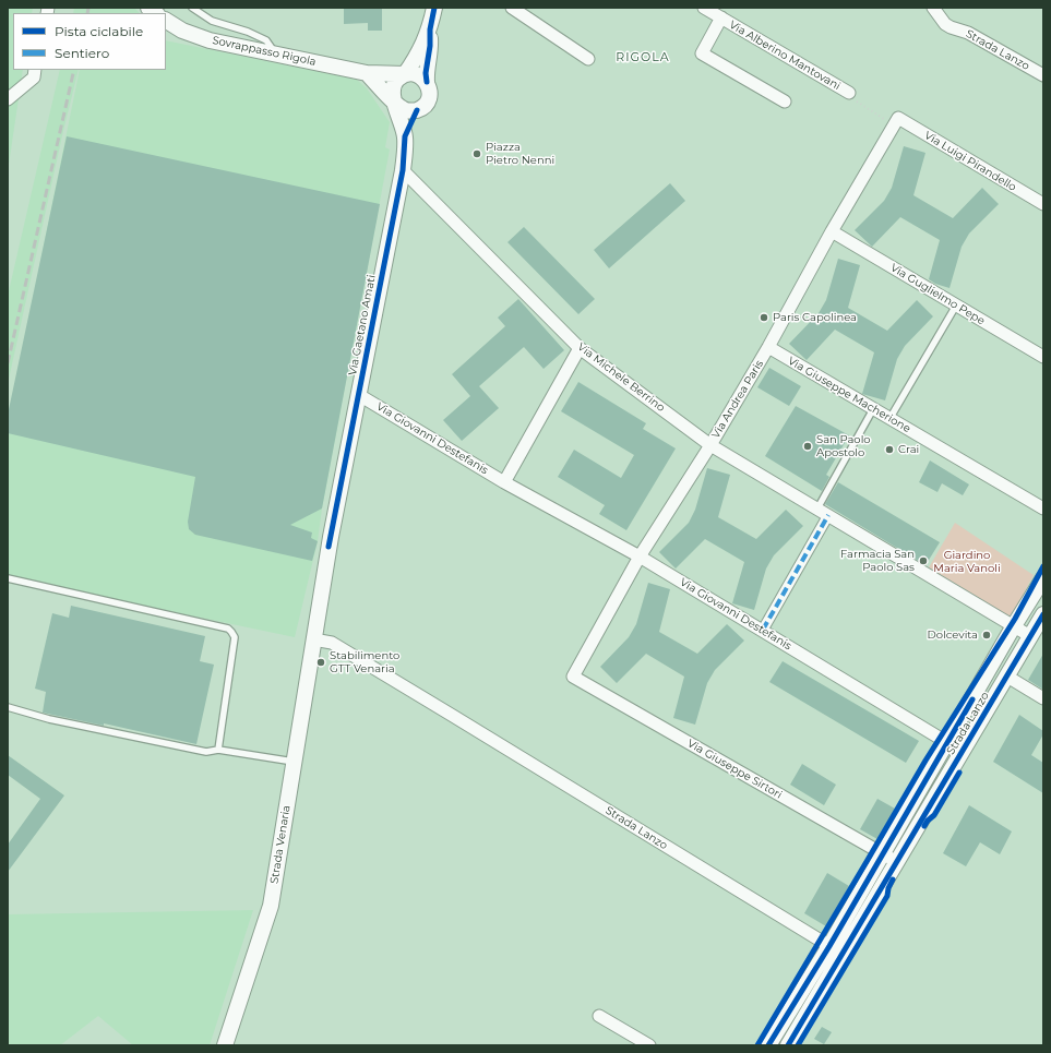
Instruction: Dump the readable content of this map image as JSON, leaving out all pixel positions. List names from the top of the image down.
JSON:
{
  "streets": {
    "street": [
      "Strada Lanzo",
      "Sovrappasso Rigola",
      "Via Alberino Mantovani",
      "Via Luigi Pirandello",
      "Via Guglielmo Pepe",
      "Via Gaetano Amati",
      "Via Michele Berrino",
      "Via Giuseppe Macherione",
      "Via Andrea Paris",
      "Via Giovanni Destefanis",
      "Via Giuseppe Sirtori",
      "Strada Venaria"
    ]
  },
  "crossings": [
    ["Strada Lanzo", "Via Michele Berrino"],
    ["Strada Lanzo", "Via Giovanni Destefanis"],
    ["Strada Lanzo", "Via Giuseppe Sirtori"],
    ["Strada Lanzo", "Strada Venaria"],
    ["Sovrappasso Rigola", "Via Gaetano Amati"],
    ["Via Luigi Pirandello", "Via Andrea Paris"],
    ["Via Guglielmo Pepe", "Via Andrea Paris"],
    ["Via Gaetano Amati", "Via Michele Berrino"],
    ["Via Gaetano Amati", "Via Giovanni Destefanis"],
    ["Via Gaetano Amati", "Strada Venaria"],
    ["Via Michele Berrino", "Via Andrea Paris"],
    ["Via Giuseppe Macherione", "Via Andrea Paris"],
    ["Via Andrea Paris", "Via Giovanni Destefanis"],
    ["Via Andrea Paris", "Via Giuseppe Sirtori"]
  ],
  "districts": ["RIGOLA"],
  "parks": ["Giardino Maria Vanoli"],
  "places": [
    "Piazza Pietro Nenni",
    "Paris Capolinea",
    "San Paolo Apostolo",
    "Crai",
    "Farmacia San Paolo Sas",
    "Dolcevita",
    "Stabilimento GTT Venaria"
  ],
  "legend": ["Pista ciclabile", "Sentiero"]
}
